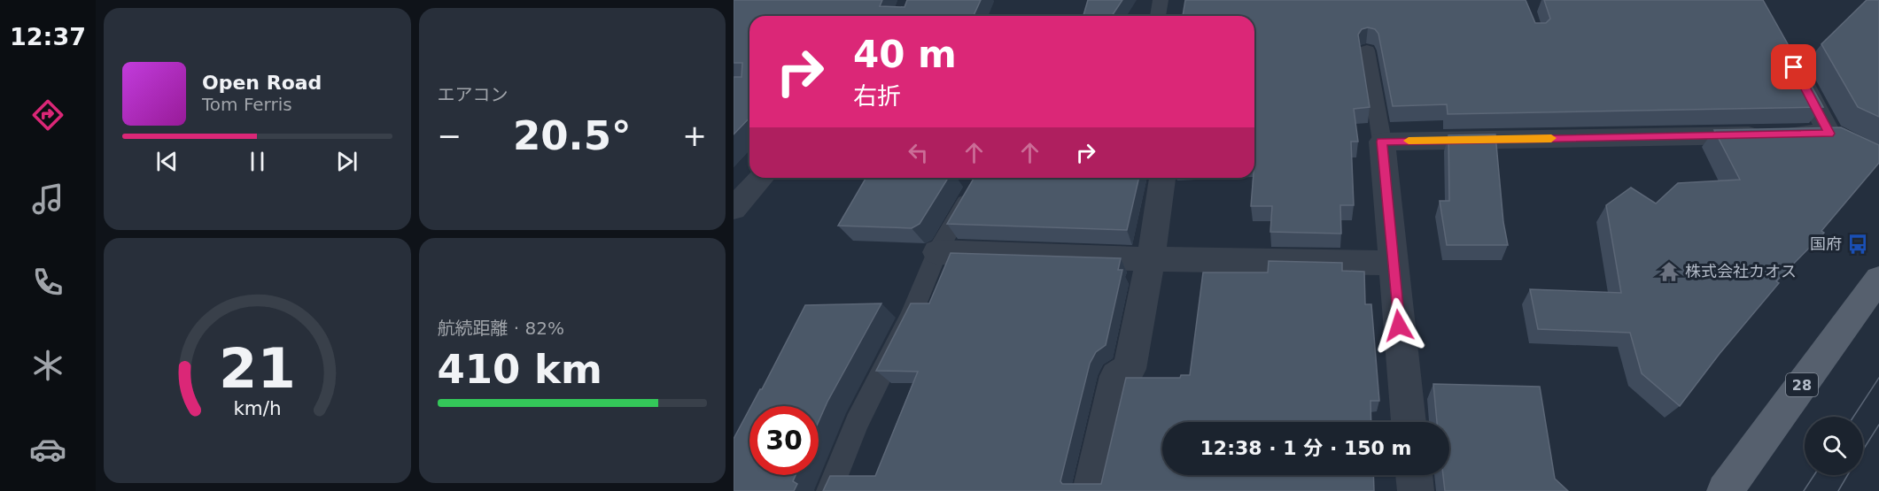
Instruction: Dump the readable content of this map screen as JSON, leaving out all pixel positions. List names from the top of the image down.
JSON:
{
  "streets": {
    "main road": ["28"]
  },
  "places": {
    "bus stop": ["国府"],
    "temple": ["株式会社カオス"]
  },
  "page": {
    "tabs": "12:37",
    "tile": [
      "エアコン",
      ["航続距離 · 82%", "410 km"]
    ],
    "turn": ["40 m", "右折"],
    "song": ["Open Road", "Tom Ferris"],
    "heat": ["−", "20.5°", "+"],
    "limit": "30",
    "trip": "12:38 · 1 分 · 150 m",
    "gauge": ["21", "km/h"]
  }
}
